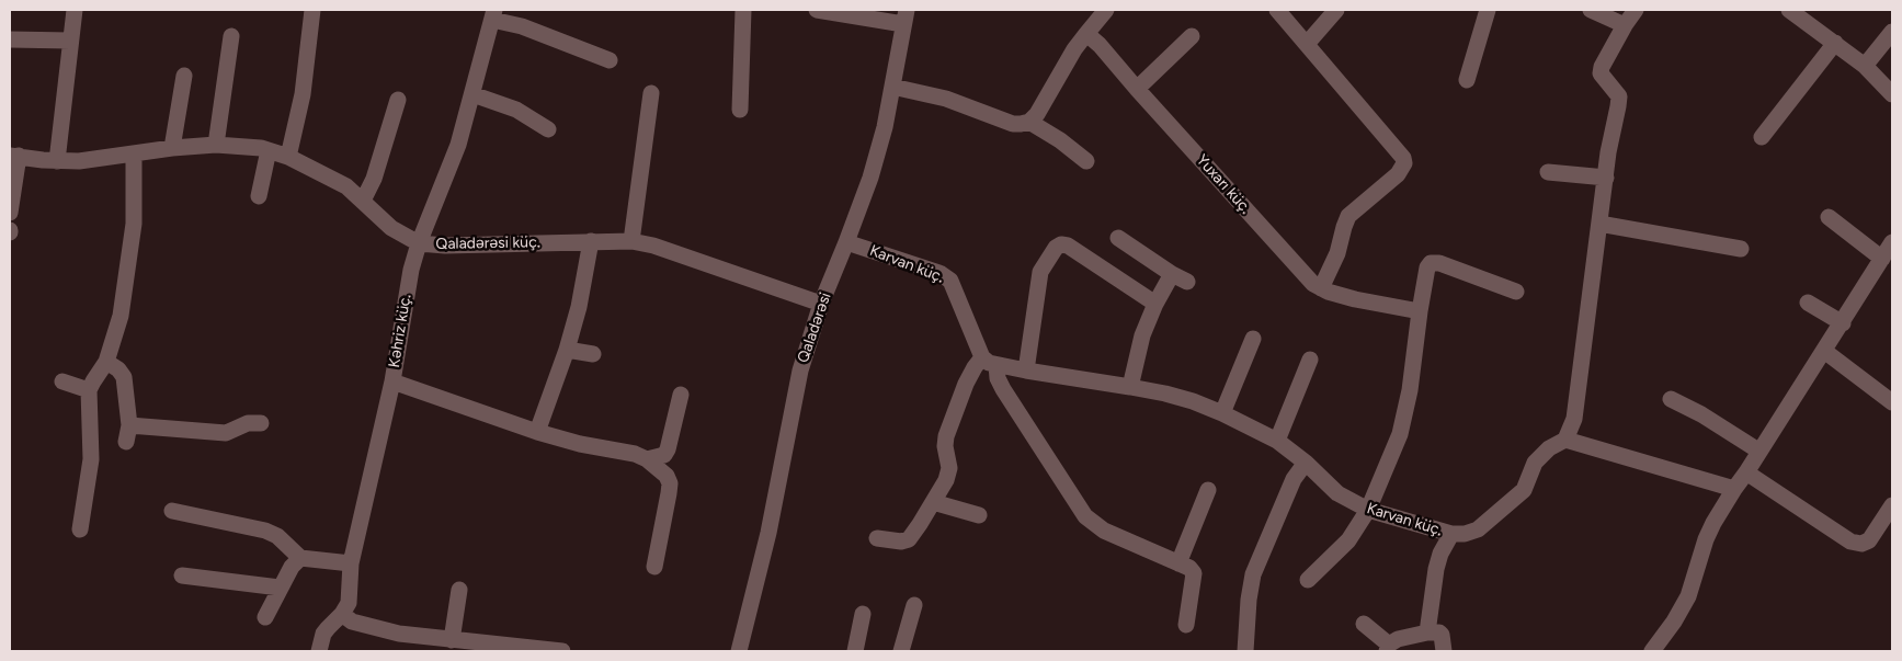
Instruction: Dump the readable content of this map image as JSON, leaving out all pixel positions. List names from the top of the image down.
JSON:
{
  "streets": {
    "street": [
      "Yuxarı küç.",
      "Qaladərəsi küç.",
      "Karvan küç.",
      "Qaladərəsi",
      "Kəhriz küç."
    ]
  },
  "crossings": [
    ["Qaladərəsi küç.", "Qaladərəsi"],
    ["Qaladərəsi küç.", "Kəhriz küç."],
    ["Karvan küç.", "Qaladərəsi"]
  ]
}
